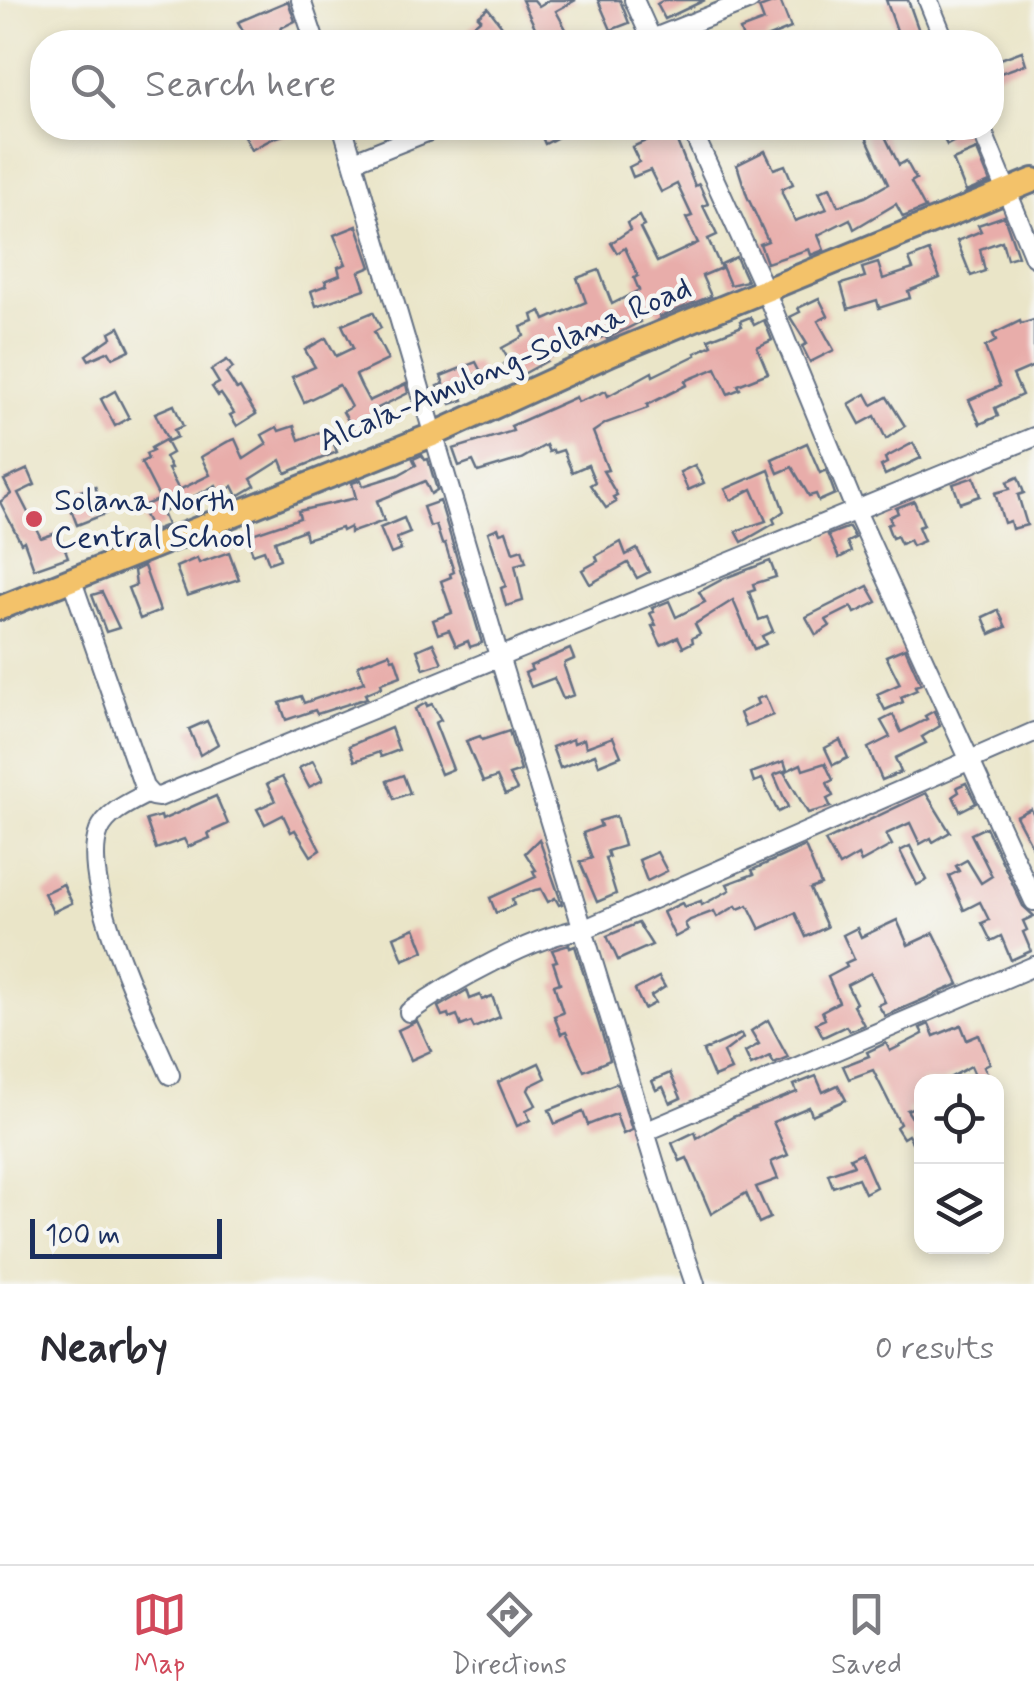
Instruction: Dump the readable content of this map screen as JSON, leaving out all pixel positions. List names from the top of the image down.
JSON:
{
  "streets": {
    "main road": ["Alcala-Amulong-Solana Road"]
  },
  "places": ["Solana North Central School"],
  "scale_bar": "100 m",
  "page": {
    "search": "Search here",
    "scale": "100 m",
    "heading": ["Nearby", "0 results"],
    "nav": ["Map", "Directions", "Saved"]
  }
}
